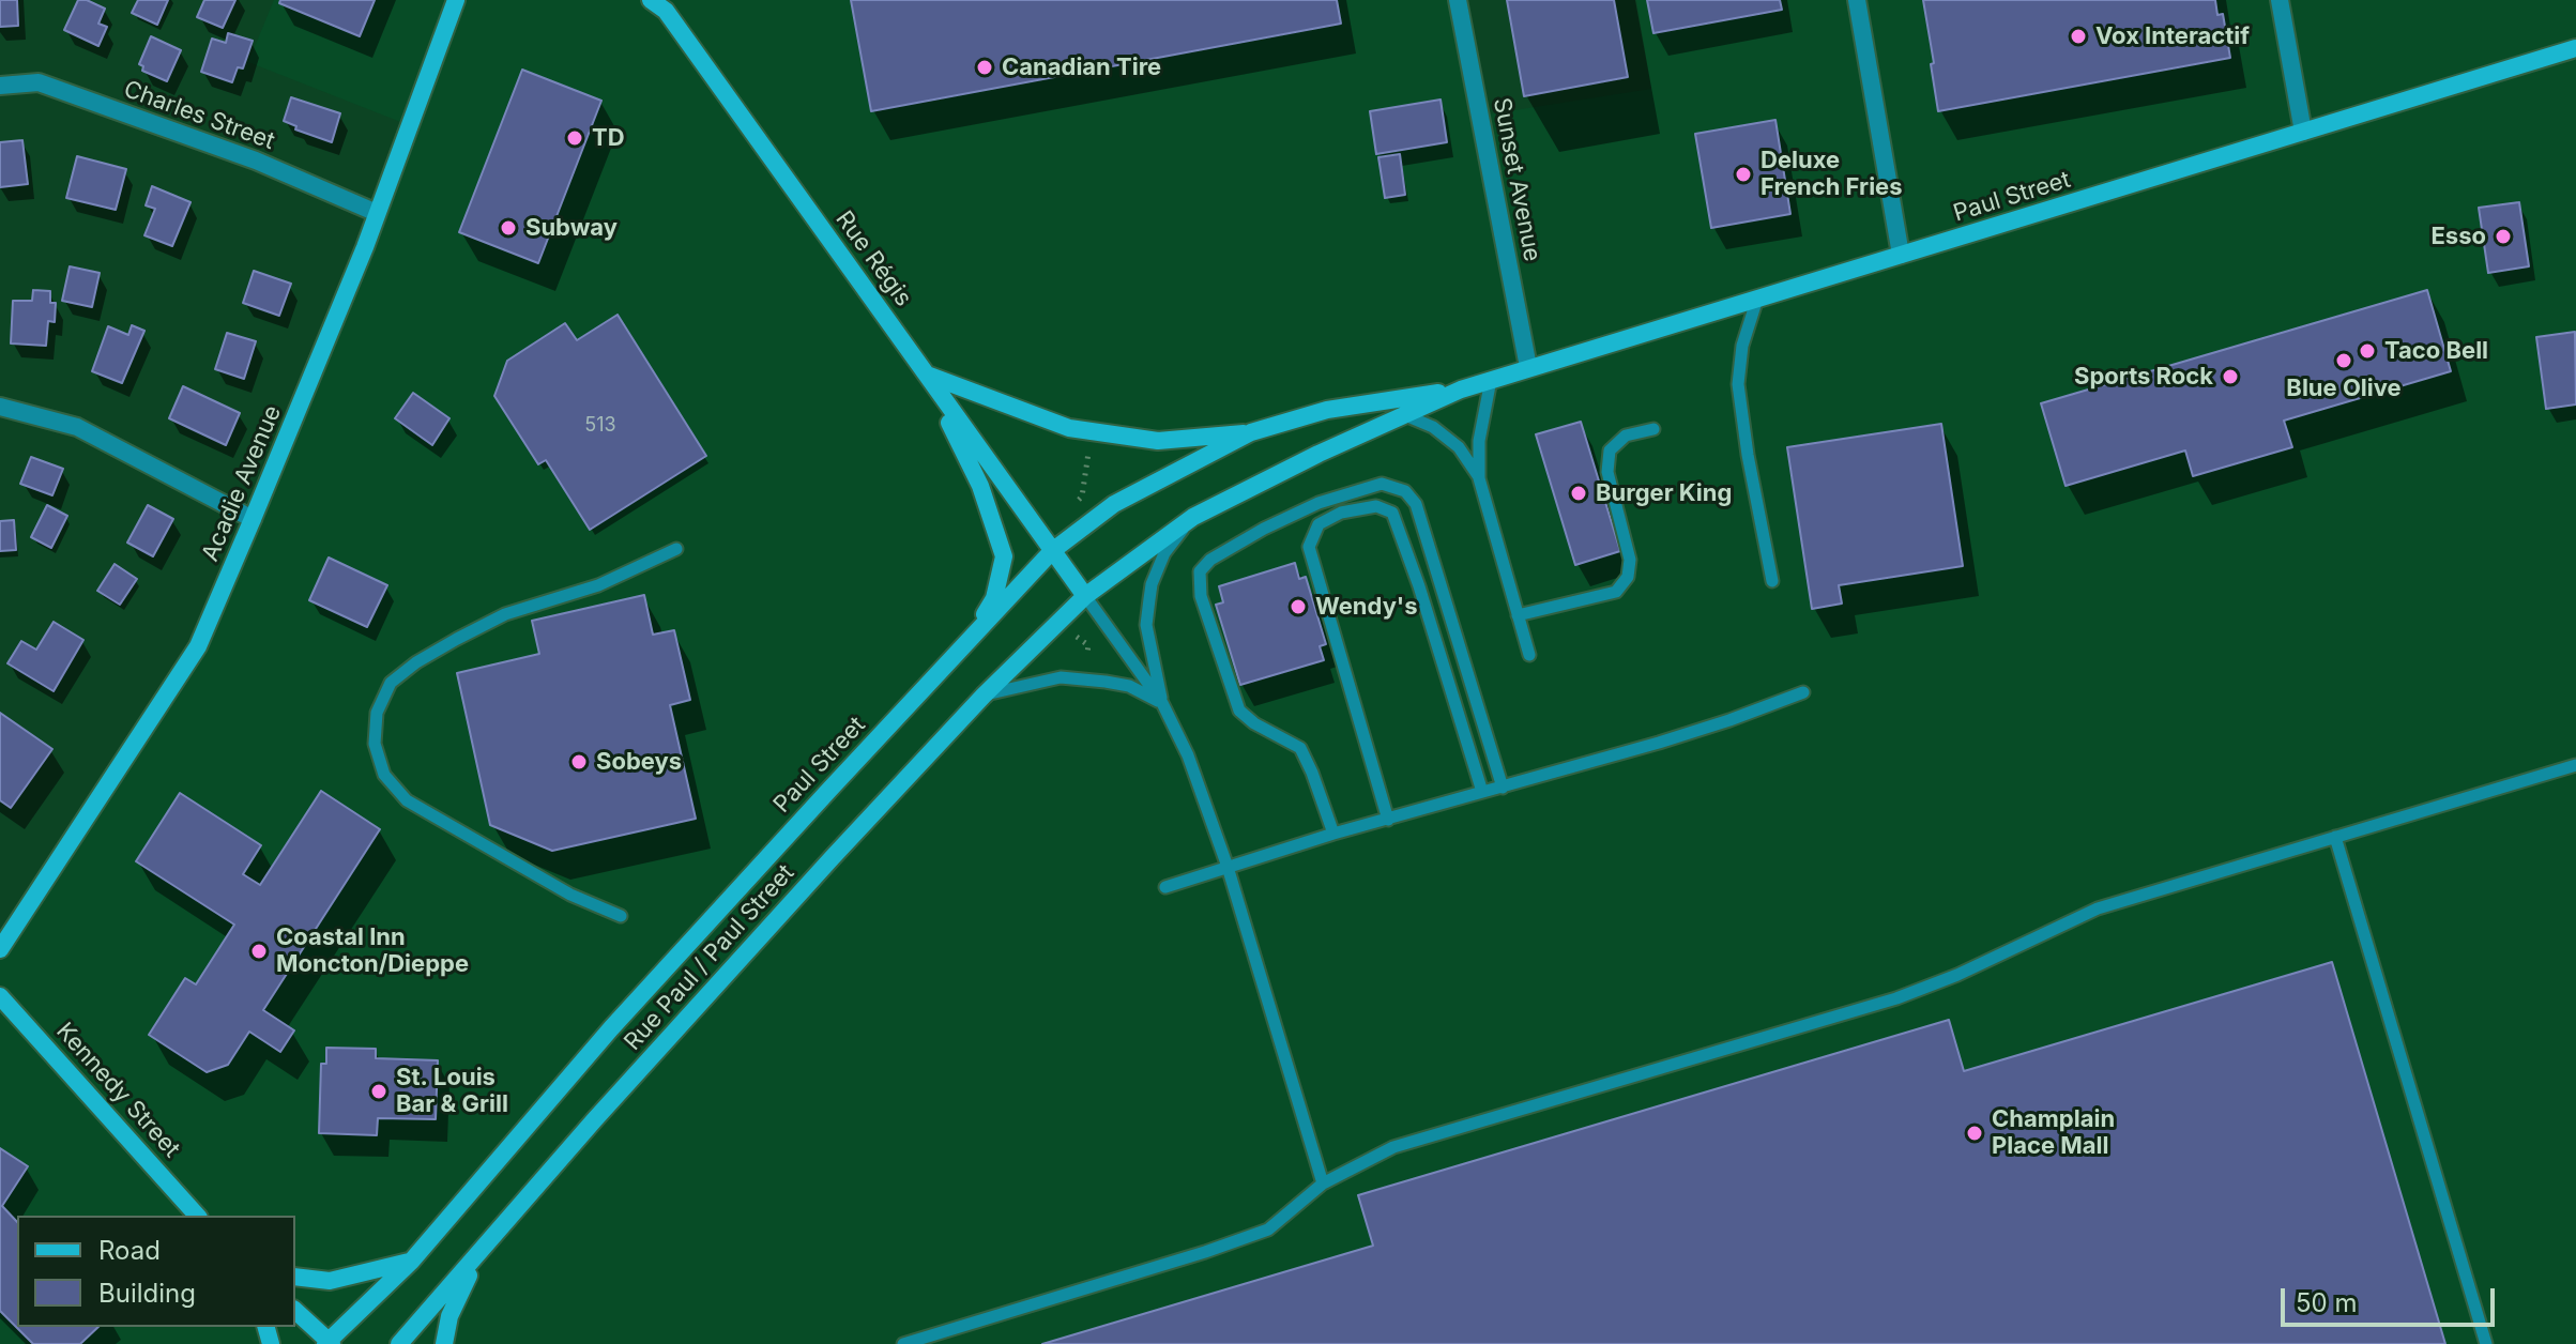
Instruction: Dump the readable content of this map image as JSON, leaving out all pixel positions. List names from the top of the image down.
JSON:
{
  "streets": {
    "main road": [
      "Paul Street",
      "Rue Régis",
      "Acadie Avenue",
      "Rue Paul / Paul Street",
      "Kennedy Street"
    ],
    "street": ["Charles Street", "Sunset Avenue"]
  },
  "crossings": [
    ["Charles Street", "Acadie Avenue"],
    ["Sunset Avenue", "Paul Street"],
    ["Paul Street", "Rue Régis"],
    ["Paul Street", "Rue Paul / Paul Street"]
  ],
  "places": [
    "Vox Interactif",
    "Canadian Tire",
    "TD",
    "Deluxe French Fries",
    "Subway",
    "Esso",
    "Taco Bell",
    "Blue Olive",
    "Sports Rock",
    "Burger King",
    "Wendy's",
    "Sobeys",
    "Coastal Inn Moncton/Dieppe",
    "St. Louis Bar & Grill",
    "Champlain Place Mall"
  ],
  "house_numbers": ["513"],
  "legend": ["Road", "Building"],
  "scale_bar": "50 m"
}
